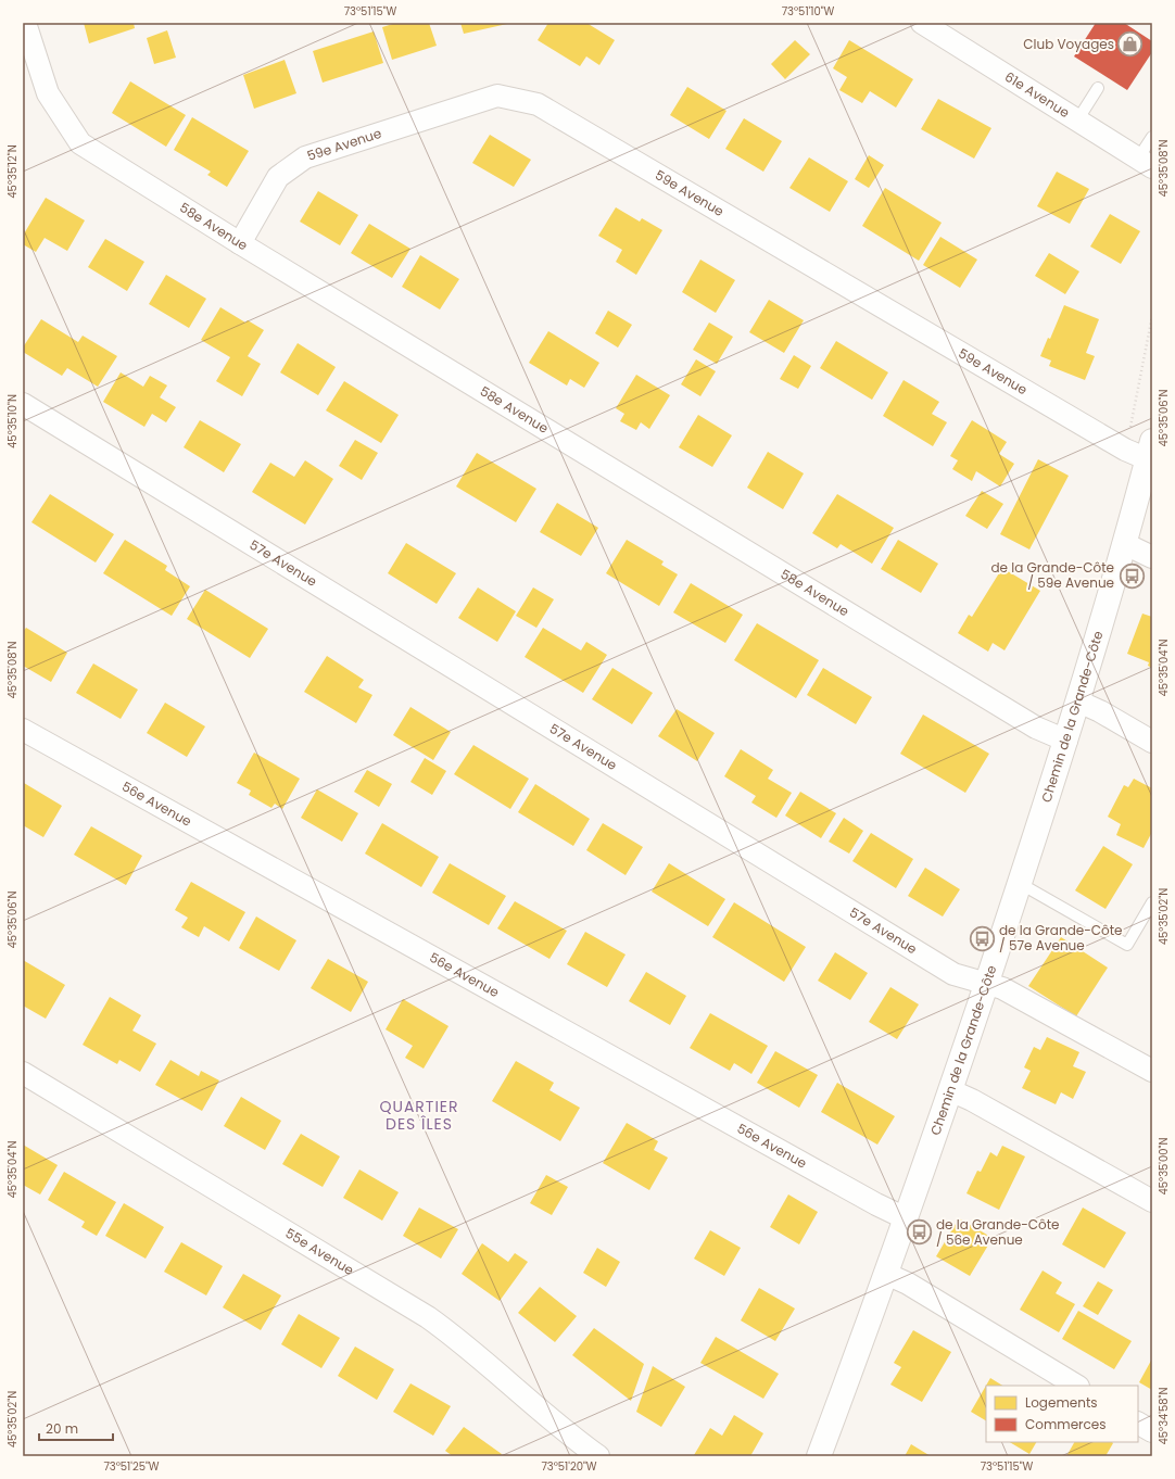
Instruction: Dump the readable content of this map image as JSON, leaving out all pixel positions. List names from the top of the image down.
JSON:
{
  "streets": {
    "main road": ["Chemin de la Grande-Côte"],
    "street": [
      "61e Avenue",
      "59e Avenue",
      "58e Avenue",
      "57e Avenue",
      "56e Avenue",
      "55e Avenue"
    ]
  },
  "crossings": [
    ["59e Avenue", "58e Avenue"],
    ["59e Avenue", "Chemin de la Grande-Côte"],
    ["58e Avenue", "Chemin de la Grande-Côte"],
    ["57e Avenue", "Chemin de la Grande-Côte"],
    ["Chemin de la Grande-Côte", "56e Avenue"]
  ],
  "districts": ["QUARTIER DES ÎLES"],
  "places": {
    "shop": ["Club Voyages"],
    "bus stop": ["de la Grande-Côte / 59e Avenue", "de la Grande-Côte / 57e Avenue", "de la Grande-Côte / 56e Avenue"]
  },
  "legend": ["Logements", "Commerces"],
  "scale_bar": "20 m",
  "coordinates": [
    "73°51'15\"W",
    "73°51'10\"W",
    "45°35'08\"N",
    "45°35'12\"N",
    "45°35'06\"N",
    "45°35'10\"N",
    "45°35'04\"N",
    "45°35'02\"N",
    "45°35'00\"N",
    "45°34'58\"N",
    "73°51'25\"W",
    "73°51'20\"W"
  ]
}
